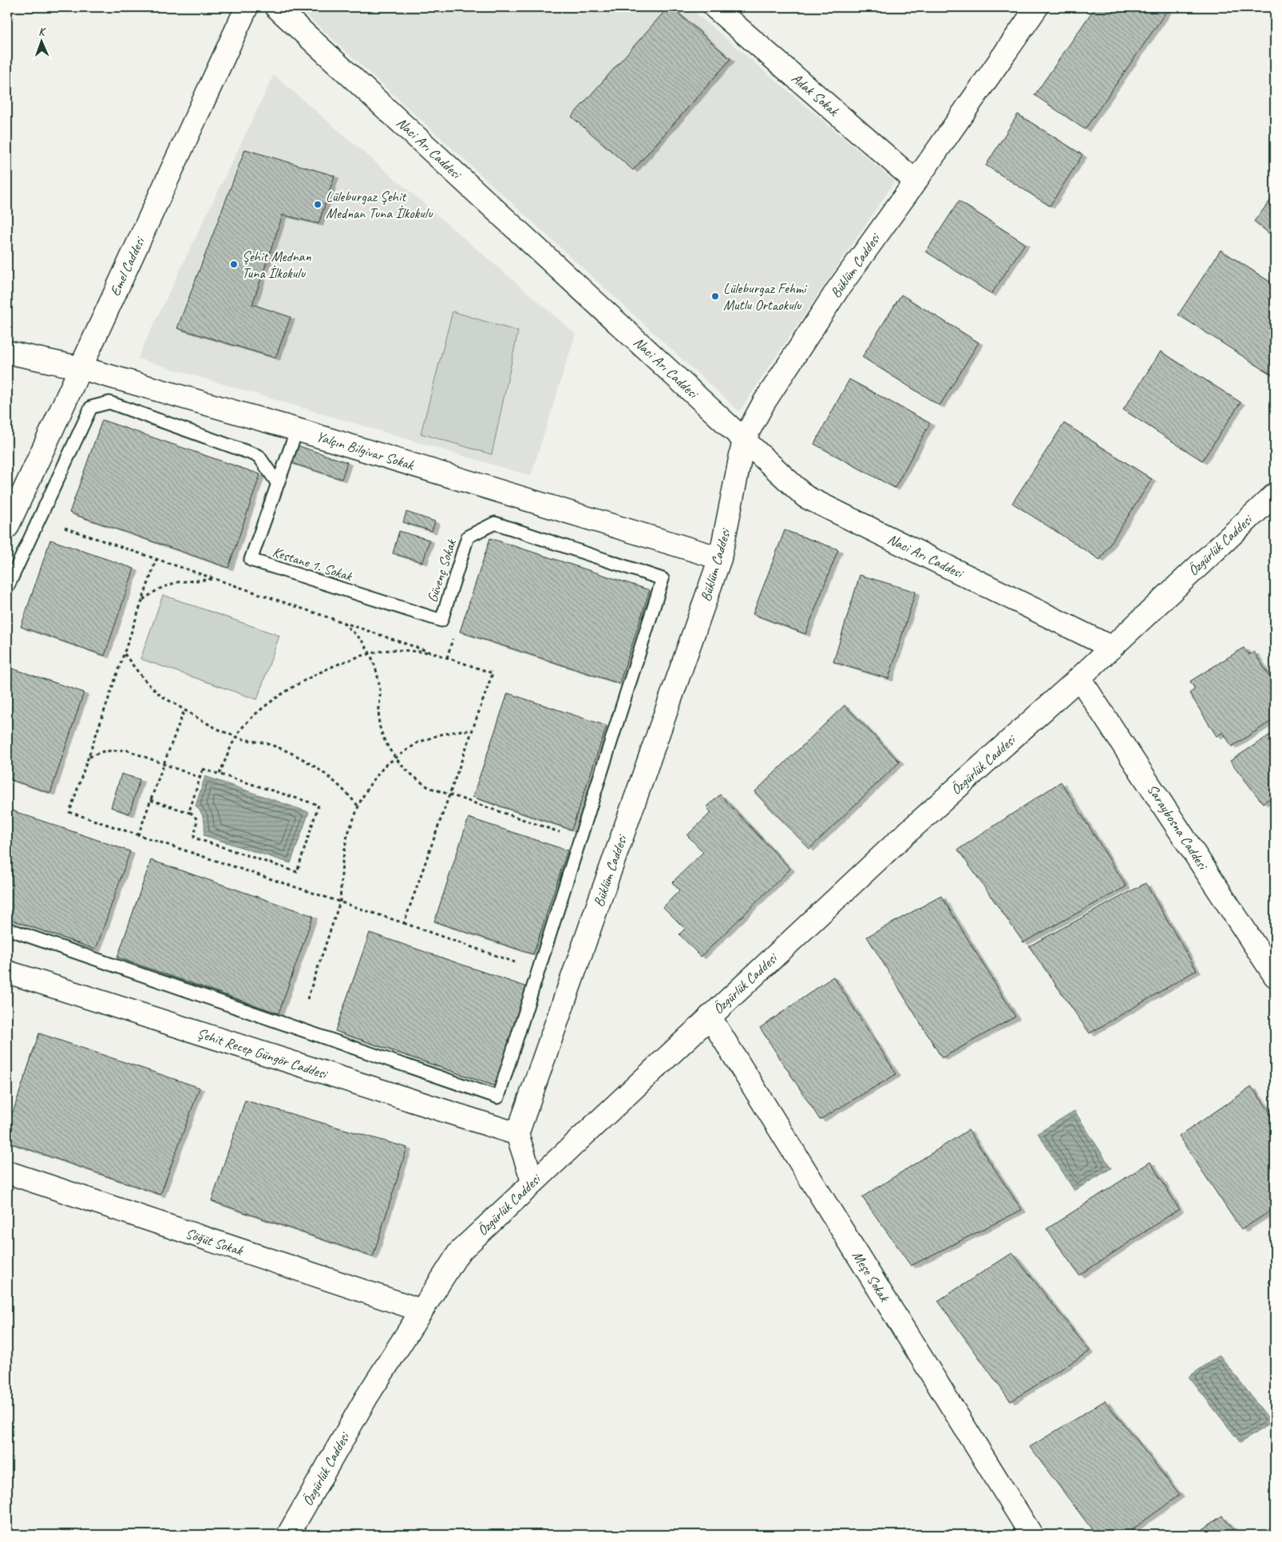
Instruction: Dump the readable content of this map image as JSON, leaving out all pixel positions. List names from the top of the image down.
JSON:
{
  "streets": {
    "street": [
      "Adak Sokak",
      "Naci Arı Caddesi",
      "Büklüm Caddesi",
      "Emel Caddesi",
      "Yalçın Bilgivar Sokak",
      "Özgürlük Caddesi",
      "Saraybosna Caddesi",
      "Şehit Recep Güngör Caddesi",
      "Söğüt Sokak",
      "Meşe Sokak"
    ],
    "lane": ["Kestane 1. Sokak", "Güvenç Sokak"]
  },
  "crossings": [
    ["Adak Sokak", "Büklüm Caddesi"],
    ["Naci Arı Caddesi", "Büklüm Caddesi"],
    ["Naci Arı Caddesi", "Özgürlük Caddesi"],
    ["Büklüm Caddesi", "Yalçın Bilgivar Sokak"],
    ["Büklüm Caddesi", "Şehit Recep Güngör Caddesi"],
    ["Emel Caddesi", "Yalçın Bilgivar Sokak"],
    ["Özgürlük Caddesi", "Saraybosna Caddesi"],
    ["Özgürlük Caddesi", "Söğüt Sokak"],
    ["Özgürlük Caddesi", "Meşe Sokak"],
    ["Kestane 1. Sokak", "Güvenç Sokak"]
  ],
  "places": ["Lüleburgaz Şehit Mednan Tuna İlkokulu", "Şehit Mednan Tuna İlkokulu", "Lüleburgaz Fehmi Mutlu Ortaokulu"],
  "north": "top"
}
